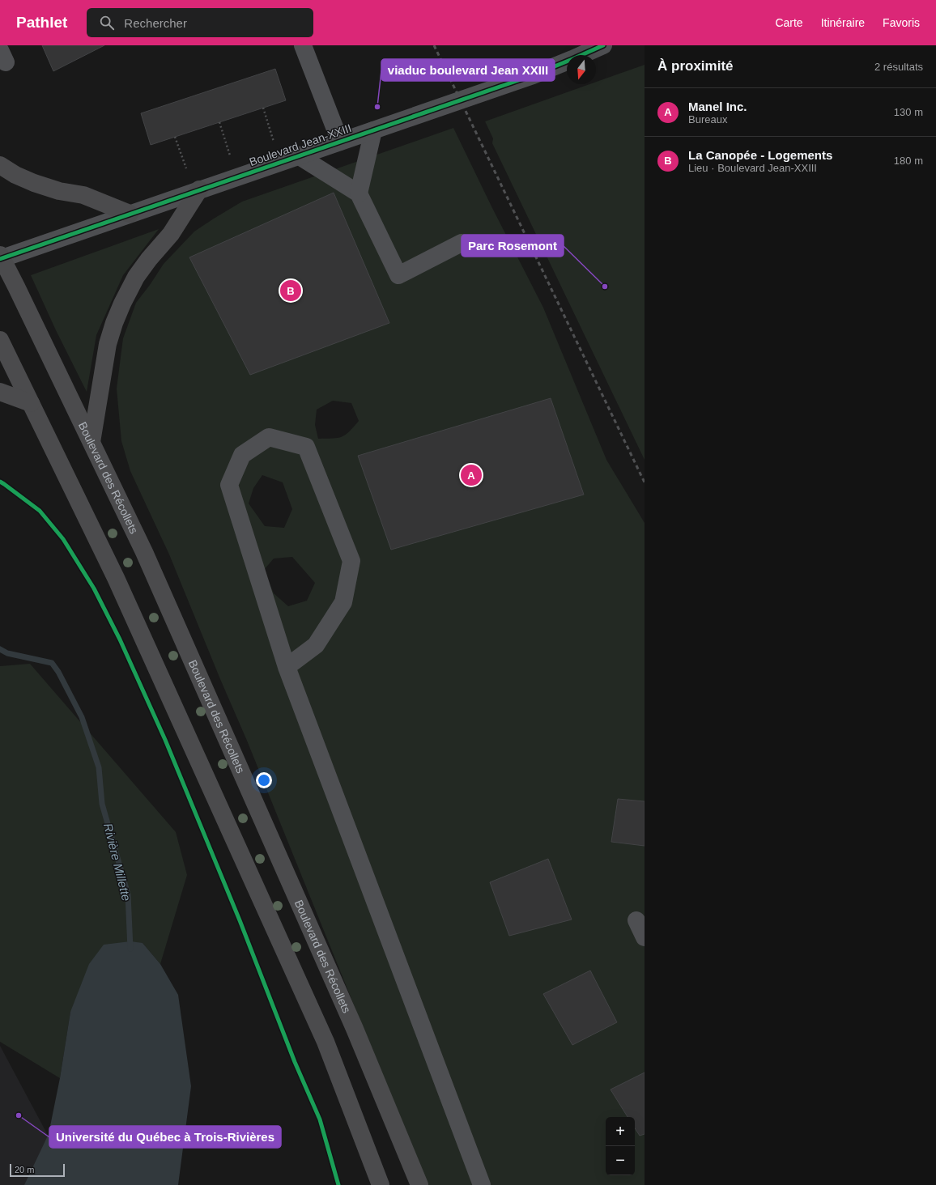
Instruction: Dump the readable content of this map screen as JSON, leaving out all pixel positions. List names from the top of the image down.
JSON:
{
  "streets": {
    "main road": ["Boulevard des Récollets"],
    "street": ["Boulevard Jean-XXIII"]
  },
  "crossings": [
    ["Boulevard Jean-XXIII", "Boulevard des Récollets"]
  ],
  "water": ["Rivière Millette"],
  "places": ["viaduc boulevard Jean XXIII", "Parc Rosemont", "Université du Québec à Trois-Rivières"],
  "scale_bar": "20 m",
  "north": "bottom",
  "page": {
    "header": "Pathlet",
    "search": "Rechercher",
    "nav": ["Carte", "Itinéraire", "Favoris"],
    "heading": ["À proximité", "2 résultats"],
    "list": [
      {
        "mark": "A",
        "name": "Manel Inc.",
        "note": "Bureaux",
        "value": "130 m"
      },
      {
        "mark": "B",
        "name": "La Canopée - Logements",
        "note": "Lieu · Boulevard Jean-XXIII",
        "value": "180 m"
      }
    ],
    "pins": ["B", "A"],
    "map_buttons": ["+", "−"],
    "scale": "20 m"
  }
}
